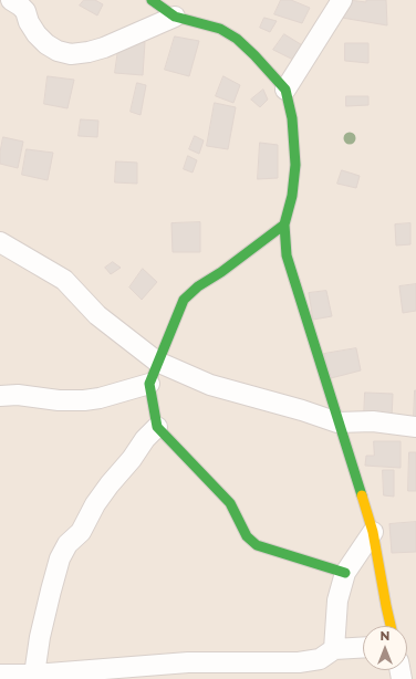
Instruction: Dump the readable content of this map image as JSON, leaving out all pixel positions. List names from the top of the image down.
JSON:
{
  "north": "top"
}
